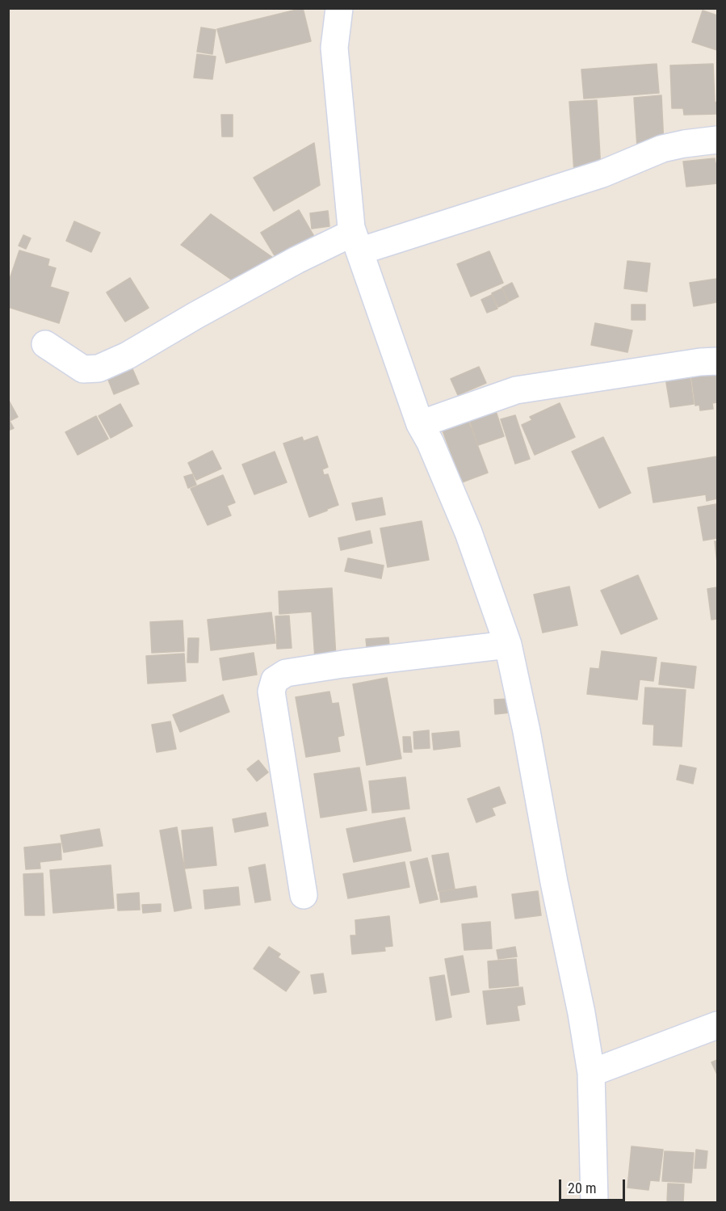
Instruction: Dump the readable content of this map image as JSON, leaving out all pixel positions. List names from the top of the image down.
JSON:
{
  "scale_bar": "20 m"
}
